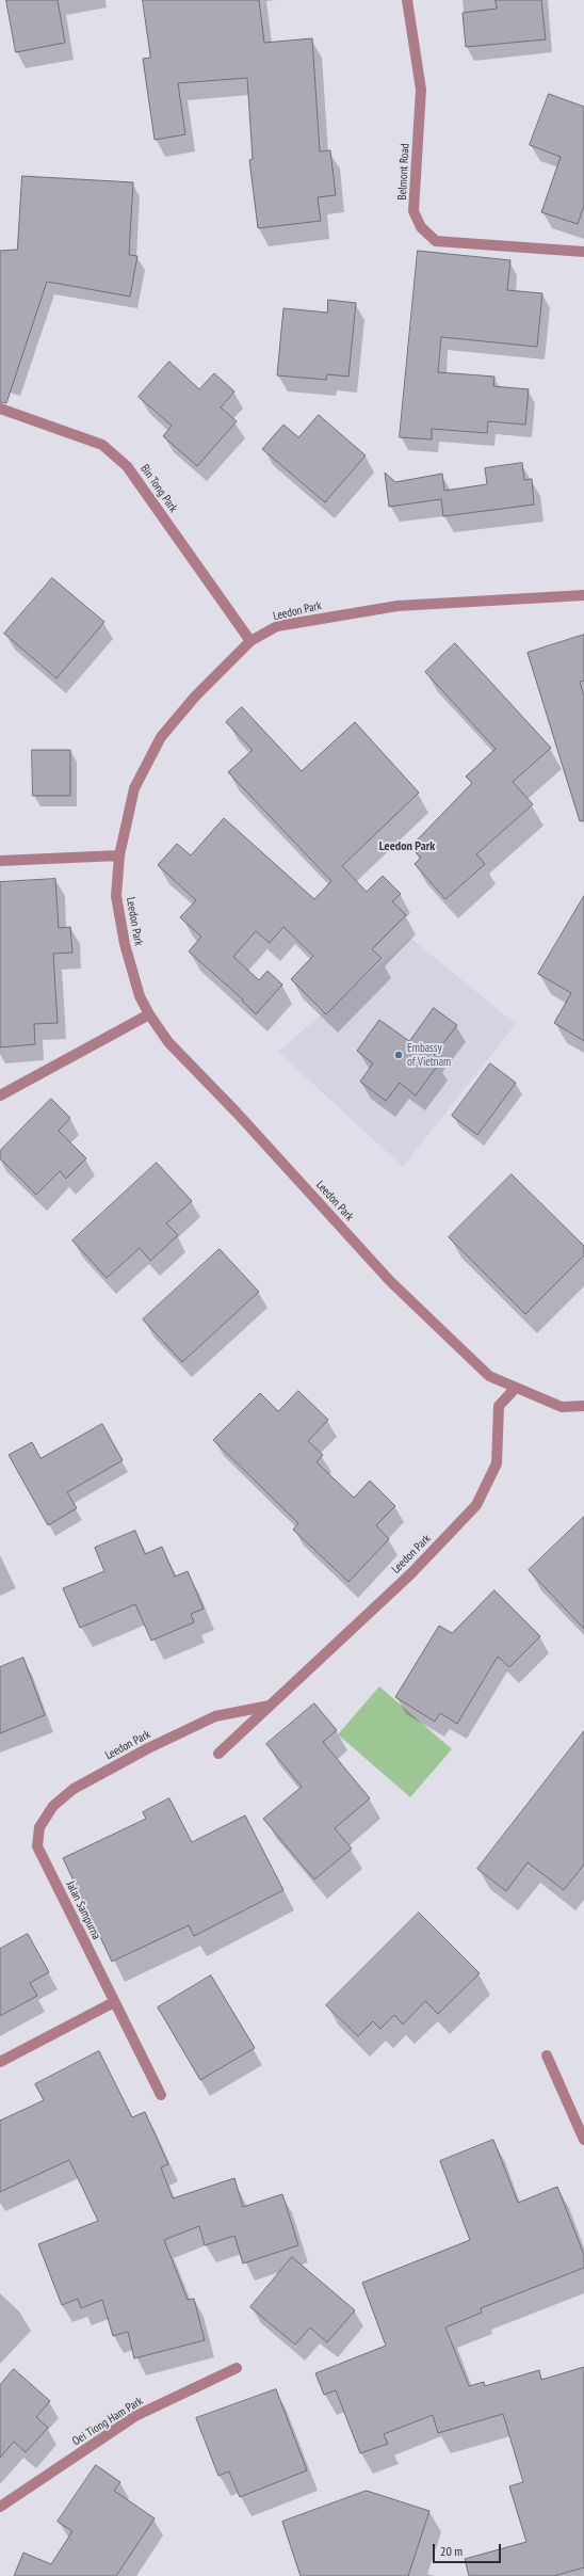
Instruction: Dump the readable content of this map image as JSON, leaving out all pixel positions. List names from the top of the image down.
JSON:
{
  "streets": {
    "street": [
      "Belmont Road",
      "Bin Tong Park",
      "Leedon Park",
      "Jalan Sampurna",
      "Oei Tiong Ham Park"
    ]
  },
  "crossings": [
    ["Bin Tong Park", "Leedon Park"],
    ["Leedon Park", "Jalan Sampurna"]
  ],
  "districts": ["Leedon Park"],
  "places": ["Embassy of Vietnam"],
  "scale_bar": "20 m"
}
